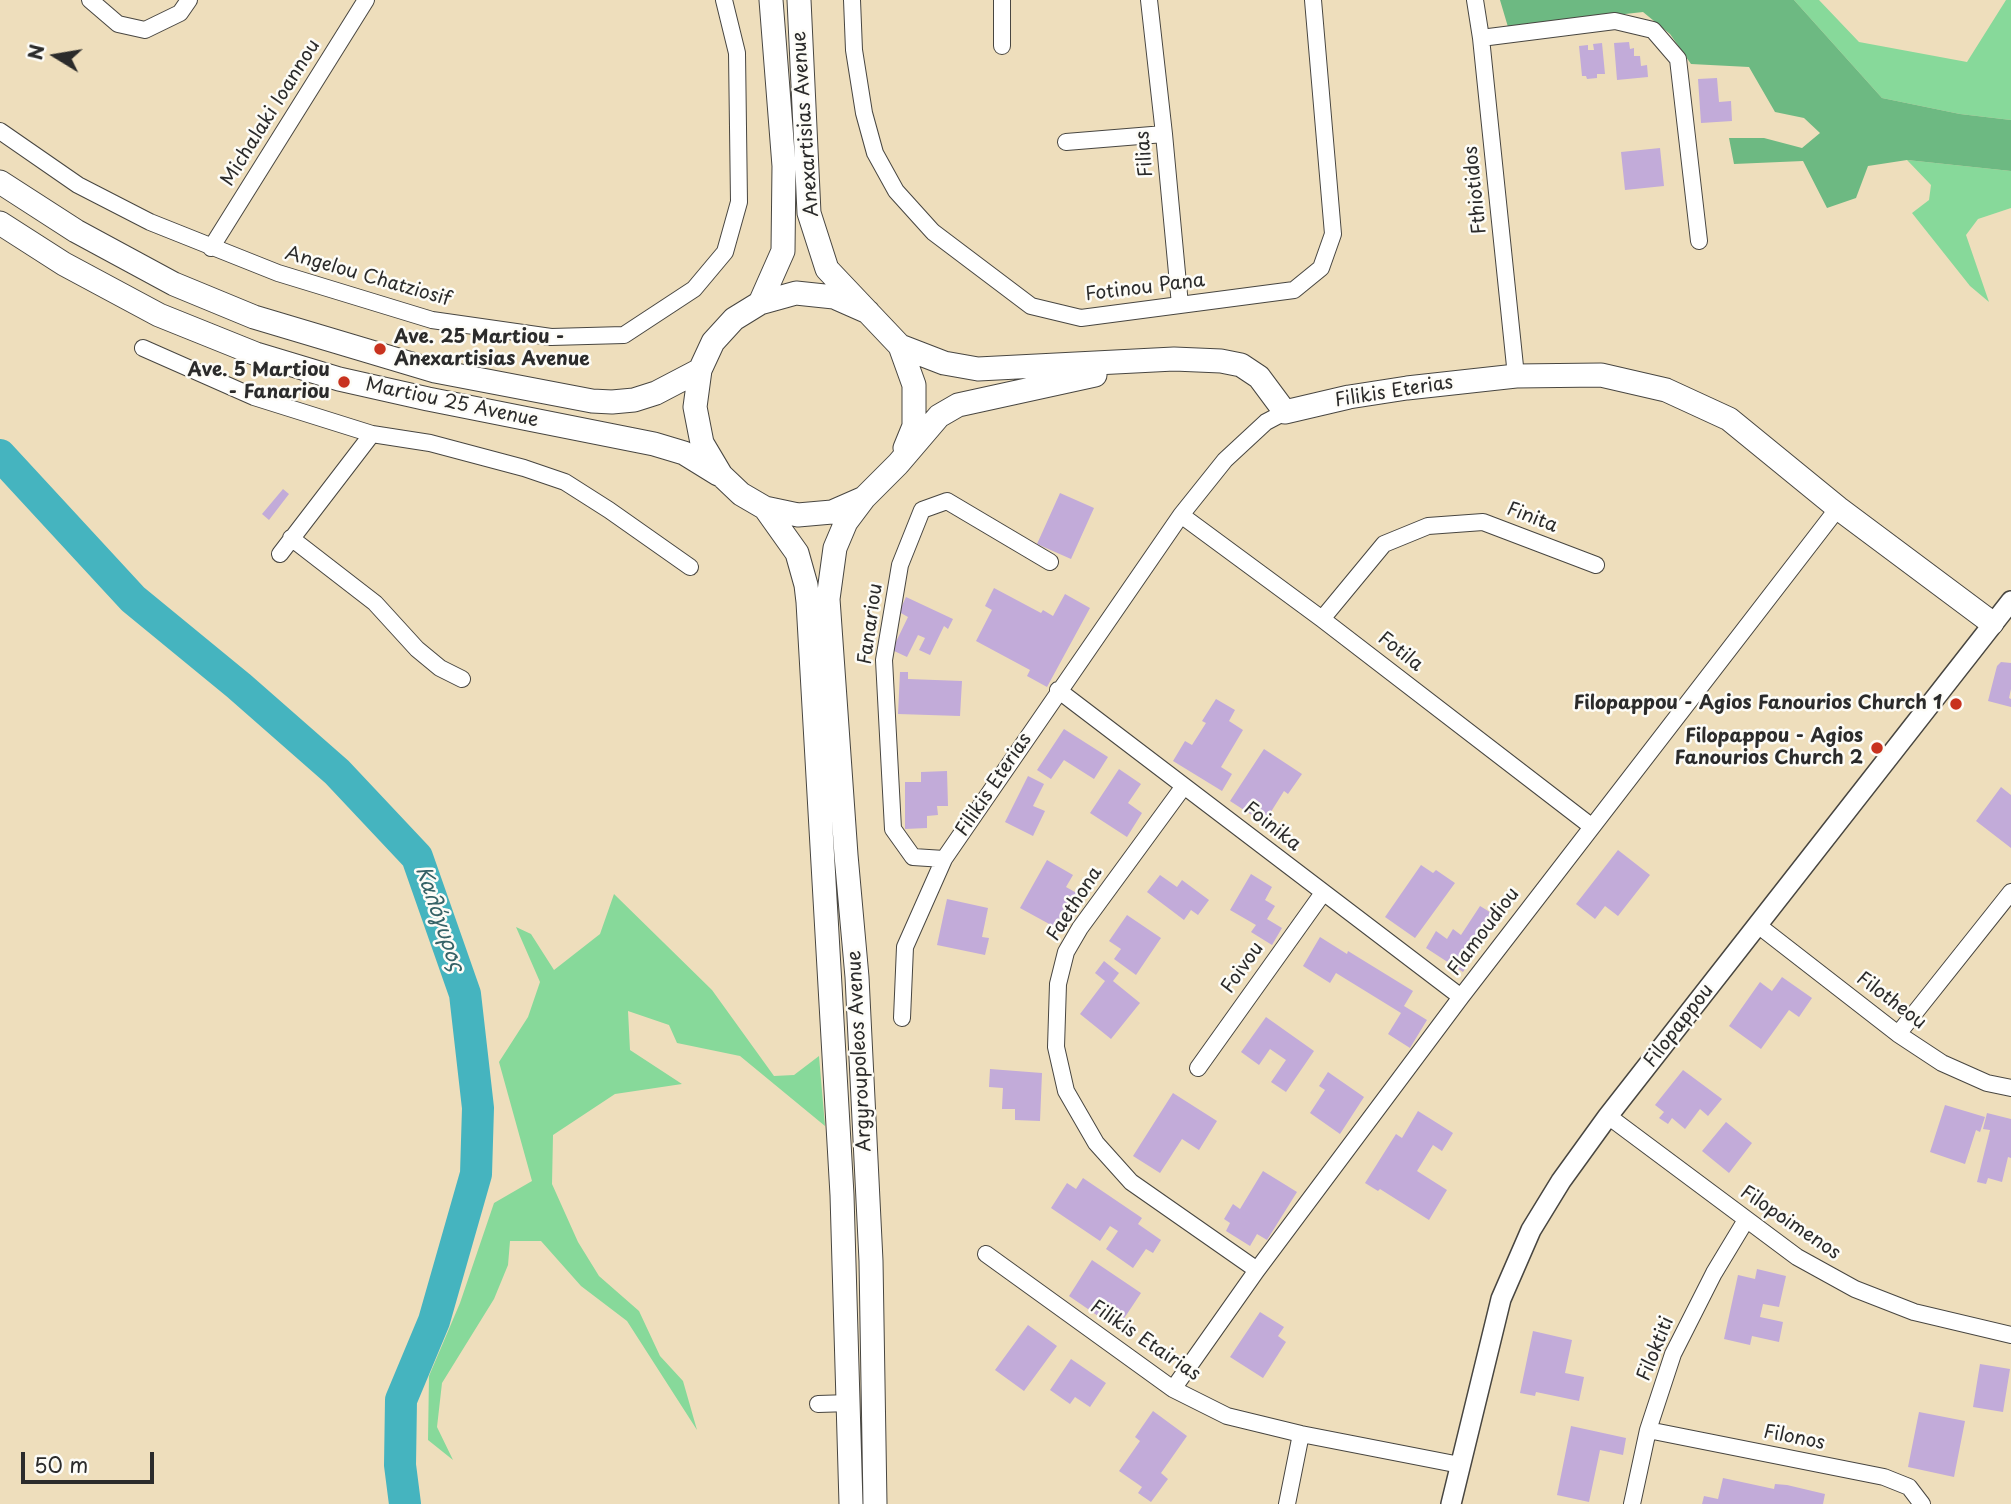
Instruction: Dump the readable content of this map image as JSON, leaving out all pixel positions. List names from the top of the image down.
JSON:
{
  "streets": {
    "main road": [
      "Anexartisias Avenue",
      "Filikis Eterias",
      "Martiou 25 Avenue",
      "Argyroupoleos Avenue"
    ],
    "street": [
      "Michalaki Ioannou",
      "Filias",
      "Fthiotidos",
      "Angelou Chatziosif",
      "Fotinou Pana",
      "Finita",
      "Fanariou",
      "Fotila",
      "Foinika",
      "Faethona",
      "Flamoudiou",
      "Foivou",
      "Filotheou",
      "Filopappou",
      "Filopoimenos",
      "Filikis Etairias",
      "Filoktiti",
      "Filonos"
    ]
  },
  "crossings": [
    ["Michalaki Ioannou", "Angelou Chatziosif"],
    ["Anexartisias Avenue", "Martiou 25 Avenue"],
    ["Filias", "Fotinou Pana"],
    ["Fthiotidos", "Filikis Eterias"],
    ["Filikis Eterias", "Fanariou"],
    ["Filikis Eterias", "Fotila"],
    ["Filikis Eterias", "Foinika"],
    ["Filikis Eterias", "Flamoudiou"],
    ["Filikis Eterias", "Filopappou"],
    ["Finita", "Fotila"],
    ["Fotila", "Flamoudiou"],
    ["Foinika", "Faethona"],
    ["Foinika", "Flamoudiou"],
    ["Foinika", "Foivou"],
    ["Faethona", "Flamoudiou"],
    ["Flamoudiou", "Filikis Etairias"],
    ["Filotheou", "Filopappou"],
    ["Filopappou", "Filopoimenos"],
    ["Filopappou", "Filikis Etairias"],
    ["Filopoimenos", "Filoktiti"],
    ["Filoktiti", "Filonos"]
  ],
  "water": ["Καλόγυρος"],
  "places": [
    "Ave. 25 Martiou - Anexartisias Avenue",
    "Ave. 5 Martiou - Fanariou",
    "Filopappou - Agios Fanourios Church 1",
    "Filopappou - Agios Fanourios Church 2"
  ],
  "scale_bar": "50 m",
  "north": "left"
}
